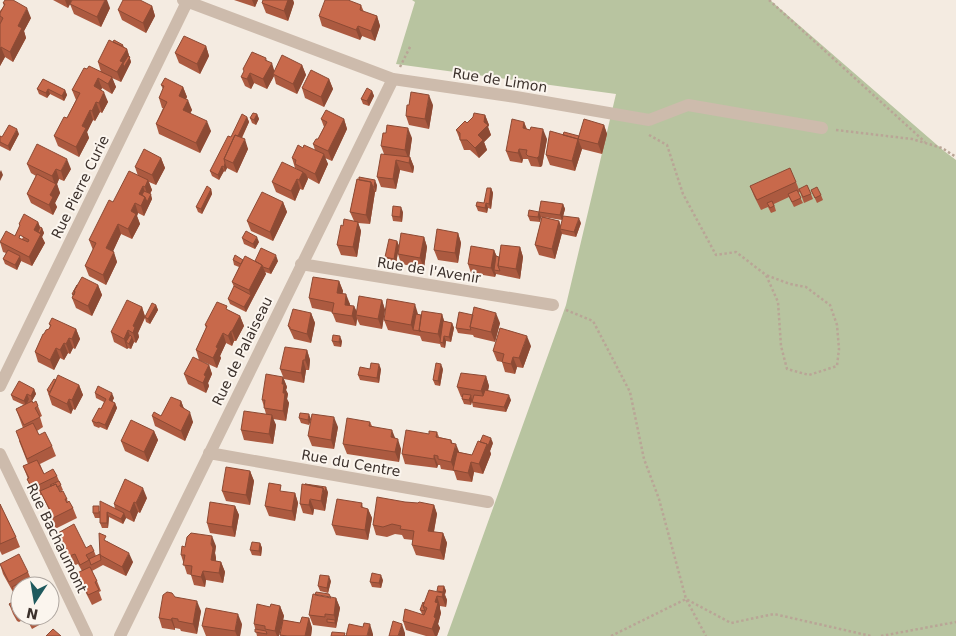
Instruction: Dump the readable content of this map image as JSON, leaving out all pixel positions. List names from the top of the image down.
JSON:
{
  "streets": {
    "street": [
      "Rue de Limon",
      "Rue Pierre Curie",
      "Rue de l'Avenir",
      "Rue de Palaiseau",
      "Rue du Centre",
      "Rue Bachaumont"
    ]
  },
  "crossings": [
    ["Rue de Limon", "Rue Pierre Curie"],
    ["Rue de Limon", "Rue de Palaiseau"],
    ["Rue de l'Avenir", "Rue de Palaiseau"],
    ["Rue de Palaiseau", "Rue du Centre"]
  ],
  "north": "bottom"
}
